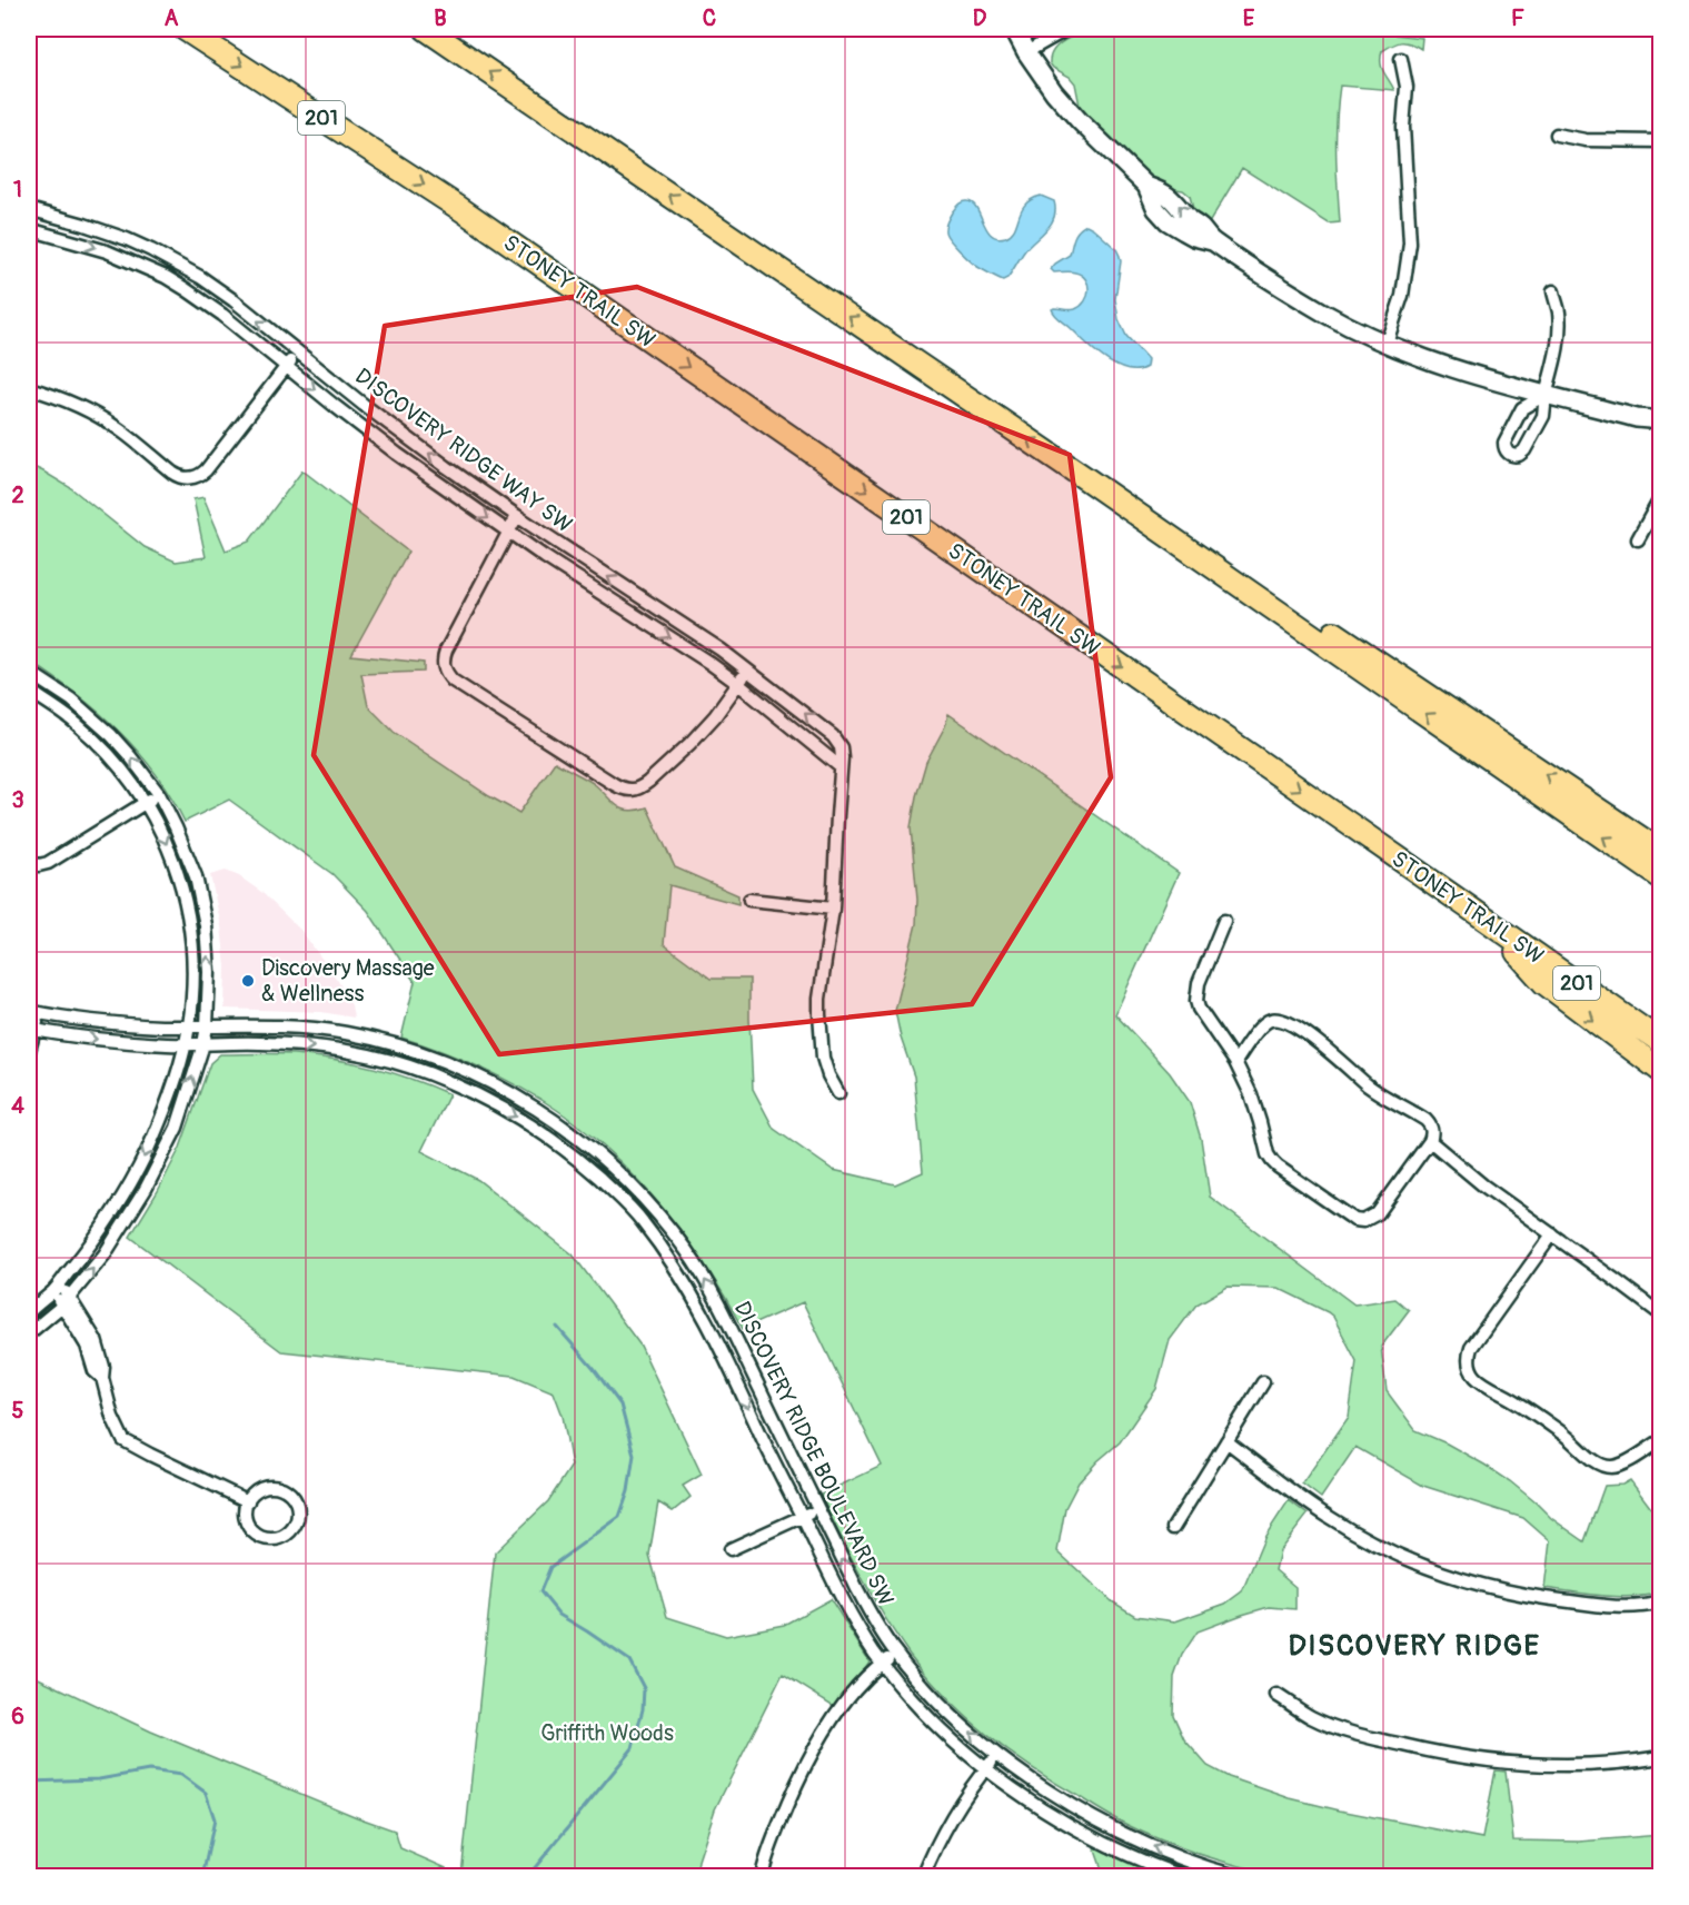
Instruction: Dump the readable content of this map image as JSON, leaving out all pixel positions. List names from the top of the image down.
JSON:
{
  "streets": {
    "highway": ["201", "STONEY TRAIL SW"],
    "street": ["DISCOVERY RIDGE WAY SW", "DISCOVERY RIDGE BOULEVARD SW"]
  },
  "districts": ["DISCOVERY RIDGE"],
  "parks": ["Griffith Woods"],
  "places": ["Discovery Massage & Wellness"],
  "grid": {
    "columns": [
      "A",
      "B",
      "C",
      "D",
      "E",
      "F"
    ],
    "rows": [
      "1",
      "2",
      "3",
      "4",
      "5",
      "6"
    ]
  }
}
